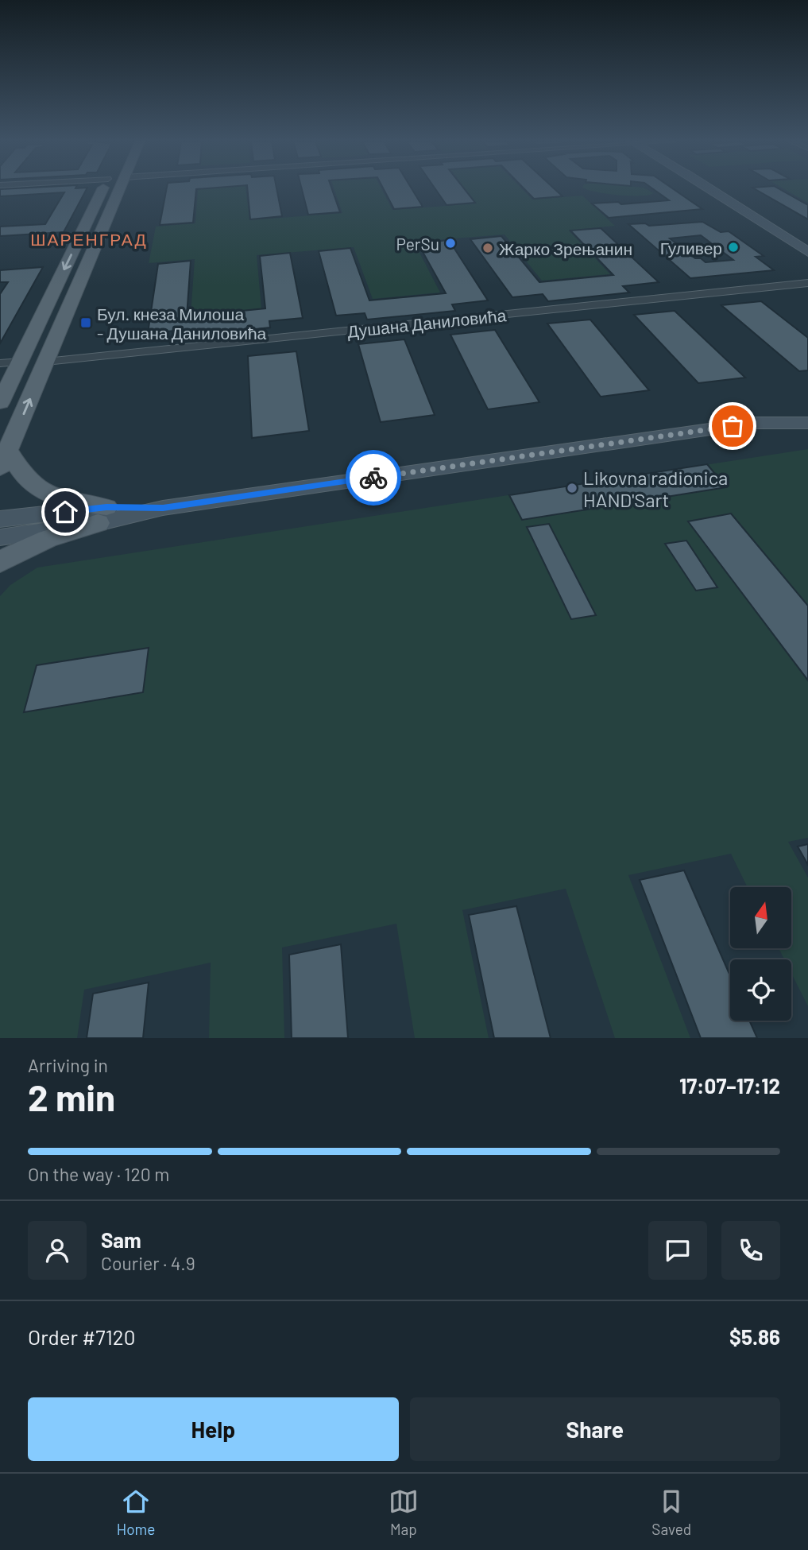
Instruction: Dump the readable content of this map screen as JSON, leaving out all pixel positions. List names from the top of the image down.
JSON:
{
  "streets": {
    "street": ["Душана Даниловића"]
  },
  "districts": ["ШАРЕНГРАД"],
  "places": {
    "other": [
      "PerSu",
      "Гуливер",
      "Жарко Зрењанин",
      "Likovna radionica HAND'Sart"
    ],
    "transit": ["Бул. кнеза Милоша - Душана Даниловића"]
  },
  "north": "top",
  "page": {
    "heading": ["2 min", "Arriving in", "17:07–17:12"],
    "panel": [
      "Sam",
      "Courier · 4.9",
      "Order #7120",
      "$5.86"
    ],
    "bar": "On the way · 120 m",
    "buttons": ["Help", "Share"],
    "tabs": ["Home", "Map", "Saved"]
  }
}
